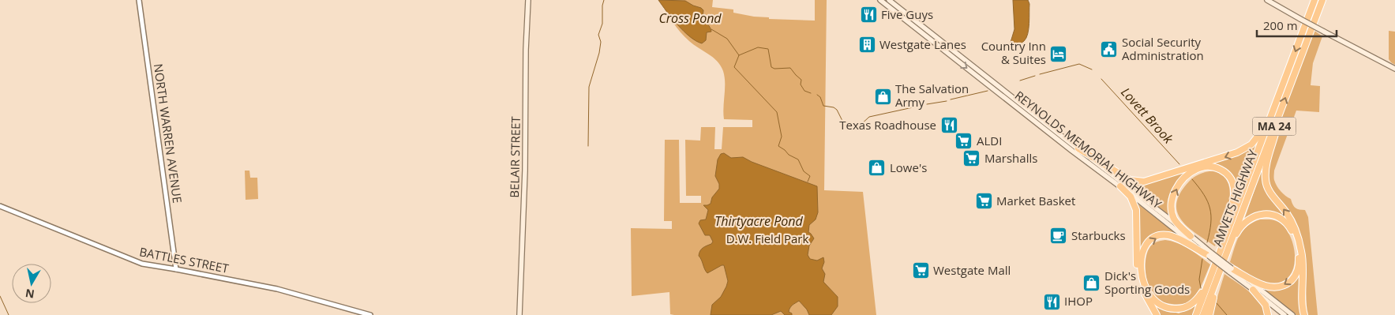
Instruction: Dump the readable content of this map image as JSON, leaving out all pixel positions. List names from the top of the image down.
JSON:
{
  "streets": {
    "highway": ["MA 24", "AMVETS HIGHWAY"],
    "main road": ["REYNOLDS MEMORIAL HIGHWAY", "BELAIR STREET"],
    "street": ["NORTH WARREN AVENUE", "BATTLES STREET"]
  },
  "crossings": [
    ["NORTH WARREN AVENUE", "BATTLES STREET"]
  ],
  "water": ["Cross Pond", "Lovett Brook", "Thirtyacre Pond"],
  "parks": ["D.W. Field Park"],
  "places": {
    "restaurant": ["Five Guys", "Texas Roadhouse", "IHOP"],
    "building": ["Westgate Lanes"],
    "public building": ["Social Security Administration"],
    "hotel": ["Country Inn & Suites"],
    "shop": ["The Salvation Army", "Lowe's", "Dick's Sporting Goods"],
    "supermarket": [
      "ALDI",
      "Marshalls",
      "Market Basket",
      "Westgate Mall"
    ],
    "cafe": ["Starbucks"]
  },
  "scale_bar": "200 m",
  "north": "bottom"
}
